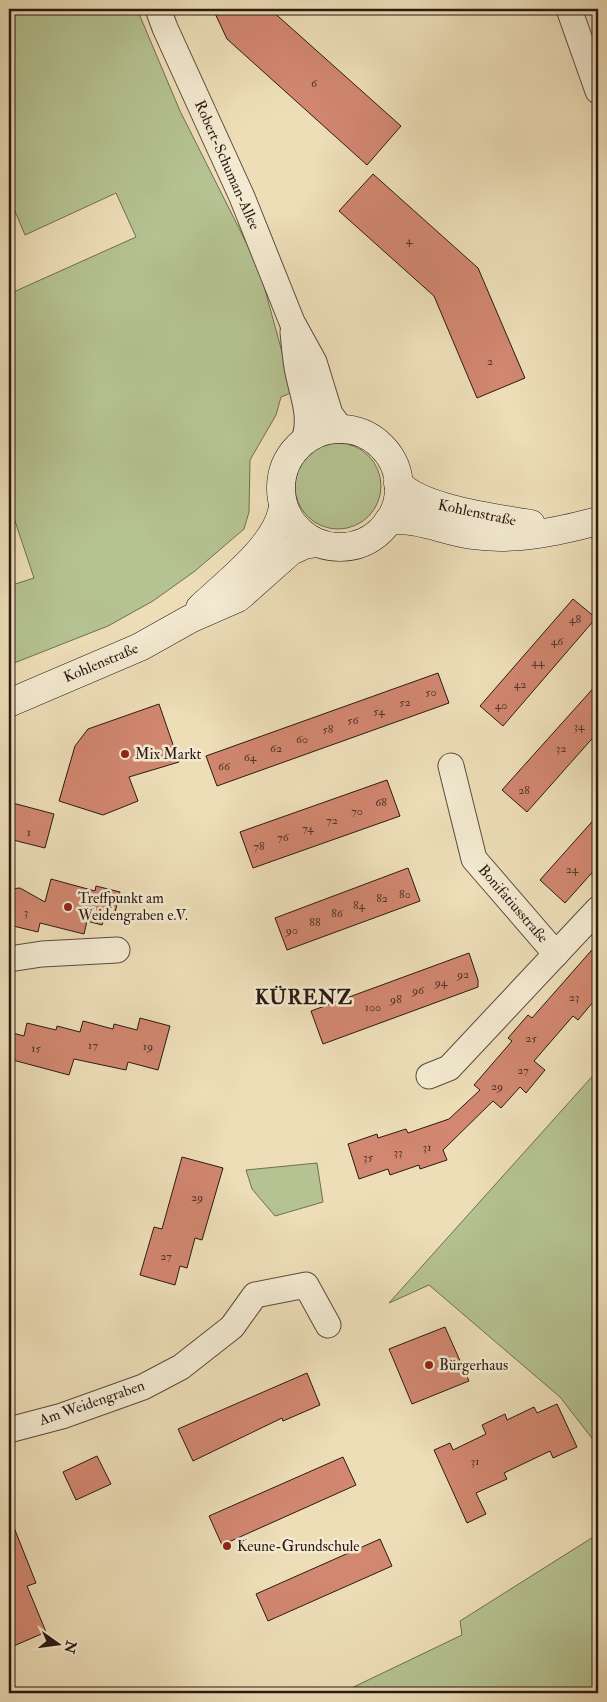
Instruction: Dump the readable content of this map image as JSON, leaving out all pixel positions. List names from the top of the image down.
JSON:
{
  "streets": {
    "main road": ["Kohlenstraße"],
    "street": ["Robert-Schuman-Allee", "Bonifatiusstraße", "Am Weidengraben"]
  },
  "crossings": [
    ["Robert-Schuman-Allee", "Kohlenstraße"]
  ],
  "districts": ["KÜRENZ"],
  "places": [
    "Mix Markt",
    "Treffpunkt am Weidengraben e.V.",
    "Bürgerhaus",
    "Keune-Grundschule"
  ],
  "house_numbers": [
    "6",
    "4",
    "2",
    "48",
    "46",
    "44",
    "42",
    "50",
    "52",
    "40",
    "54",
    "56",
    "34",
    "58",
    "60",
    "62",
    "32",
    "64",
    "66",
    "28",
    "68",
    "70",
    "72",
    "74",
    "1",
    "76",
    "78",
    "24",
    "80",
    "82",
    "84",
    "3",
    "86",
    "88",
    "90",
    "92",
    "94",
    "96",
    "23",
    "98",
    "100",
    "25",
    "17",
    "19",
    "15",
    "27",
    "29",
    "31",
    "33",
    "35",
    "29",
    "27",
    "31"
  ],
  "north": "right"
}
